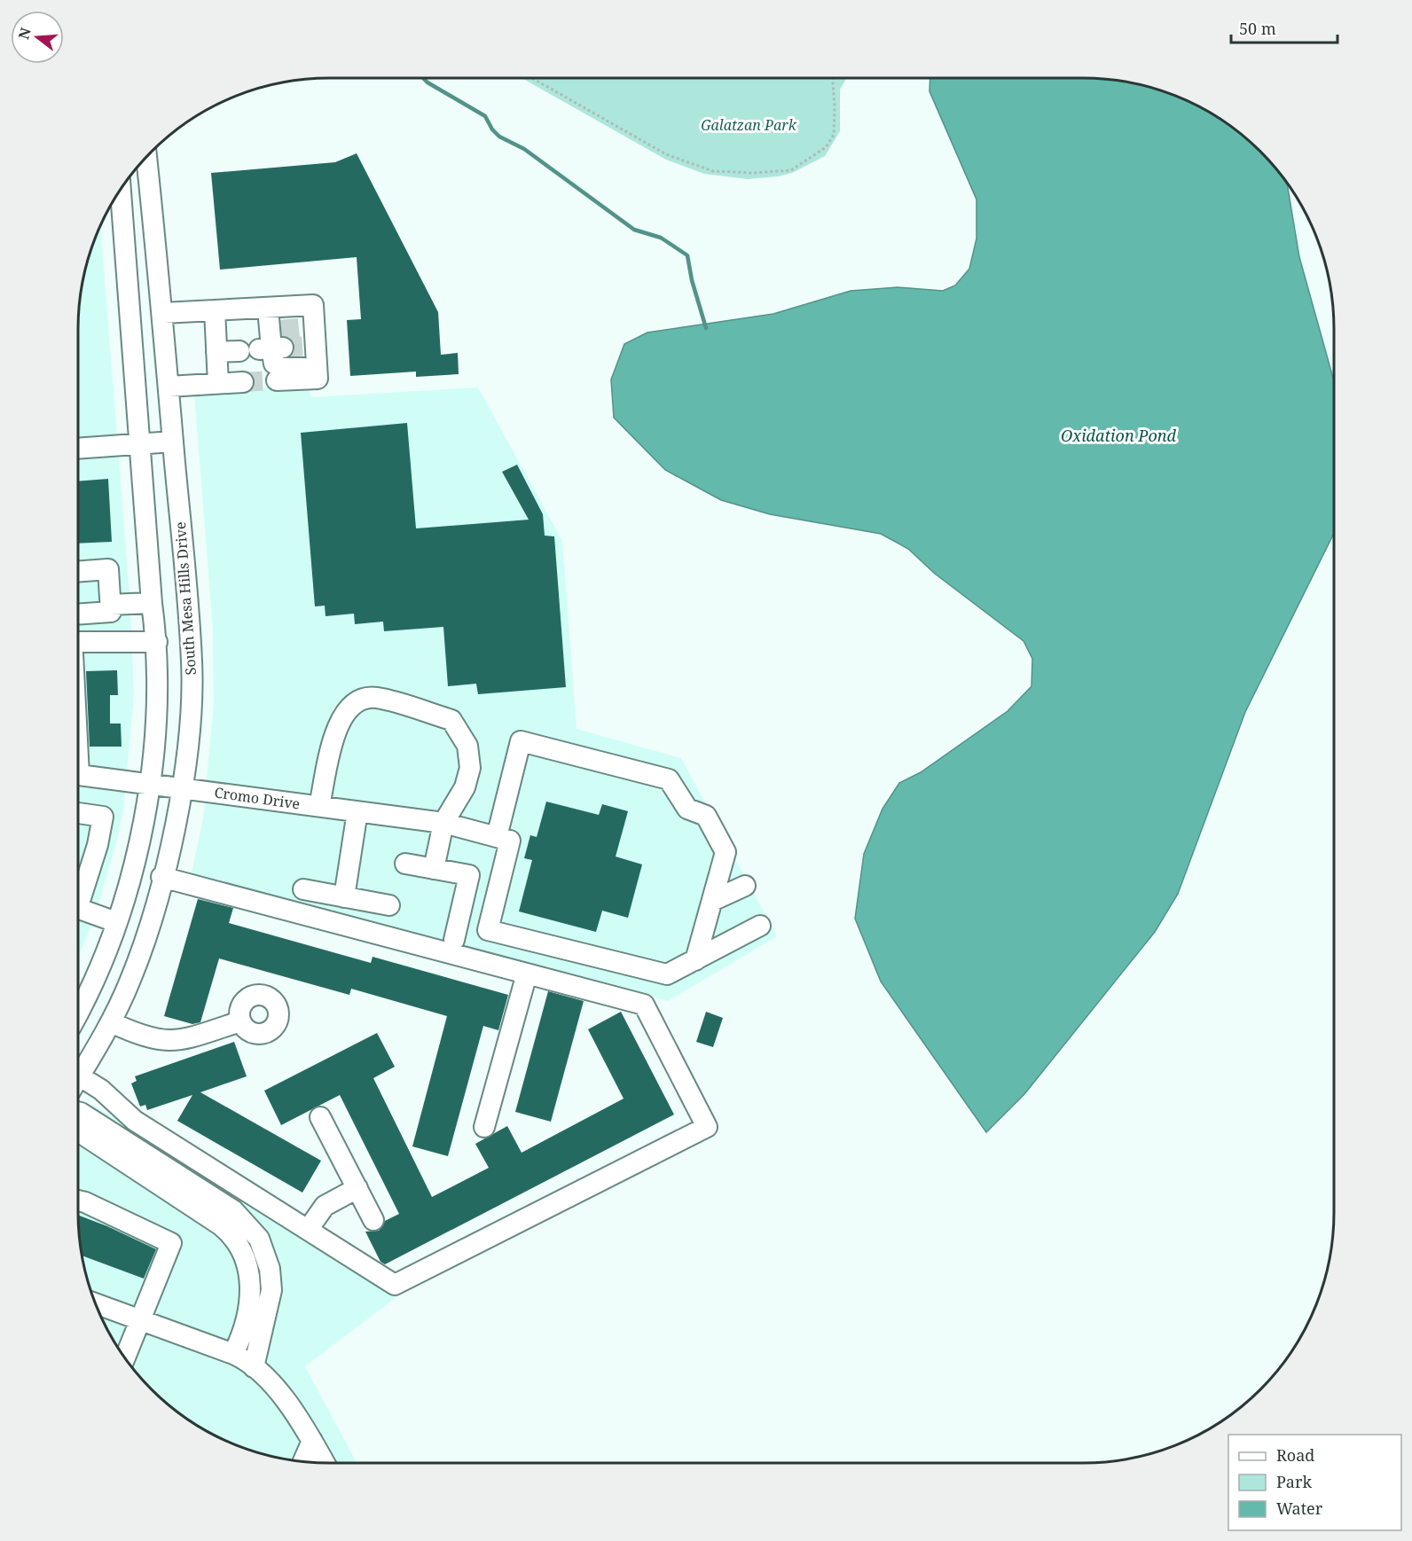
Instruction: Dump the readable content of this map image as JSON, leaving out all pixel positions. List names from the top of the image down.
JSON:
{
  "streets": {
    "street": ["South Mesa Hills Drive", "Cromo Drive"]
  },
  "crossings": [
    ["South Mesa Hills Drive", "Cromo Drive"]
  ],
  "water": ["Oxidation Pond"],
  "parks": ["Galatzan Park"],
  "legend": ["Road", "Park", "Water"],
  "scale_bar": "50 m",
  "north": "left"
}
